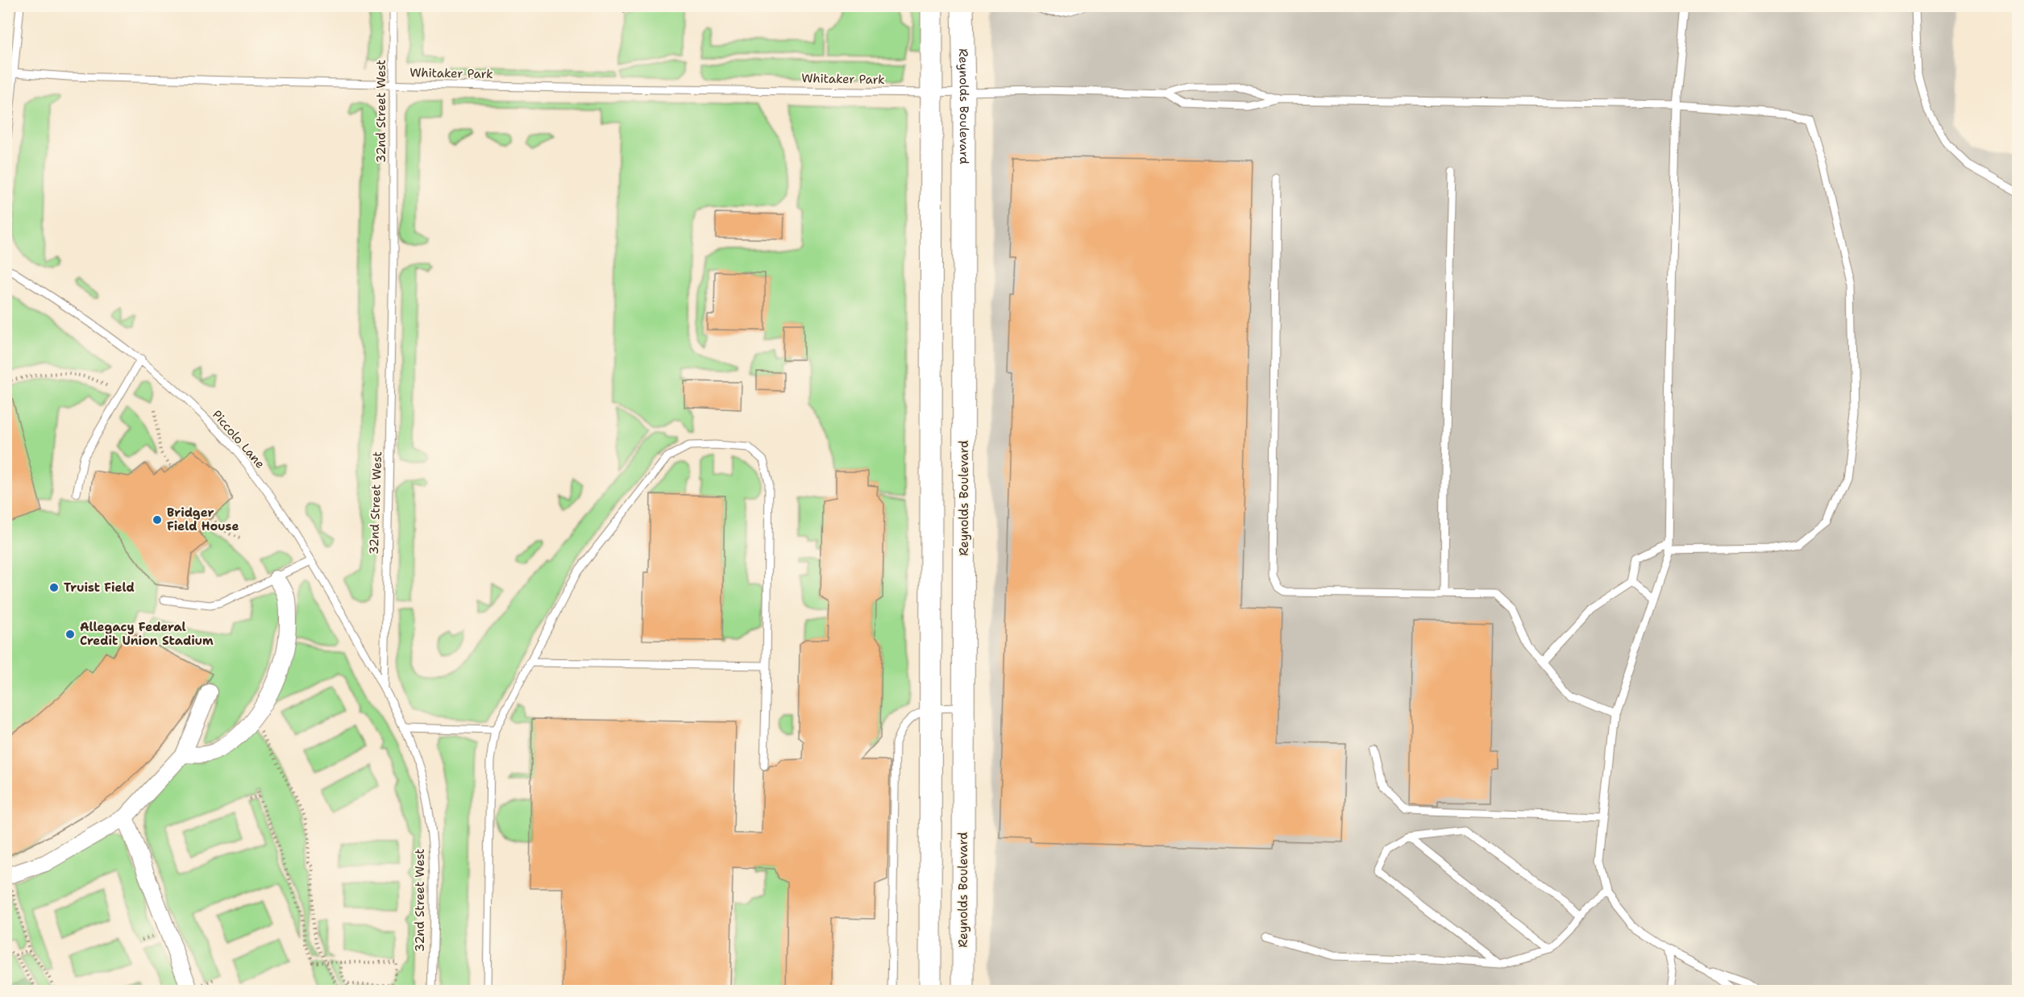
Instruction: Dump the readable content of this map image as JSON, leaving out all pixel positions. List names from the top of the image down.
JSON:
{
  "streets": {
    "main road": ["Reynolds Boulevard"],
    "lane": ["Whitaker Park", "32nd Street West", "Piccolo Lane"]
  },
  "crossings": [
    ["Whitaker Park", "Reynolds Boulevard"],
    ["Whitaker Park", "32nd Street West"],
    ["32nd Street West", "Piccolo Lane"]
  ],
  "places": ["Bridger Field House", "Truist Field", "Allegacy Federal Credit Union Stadium"]
}
